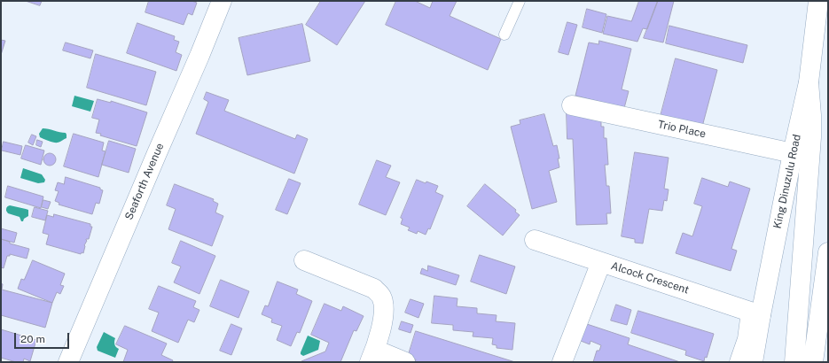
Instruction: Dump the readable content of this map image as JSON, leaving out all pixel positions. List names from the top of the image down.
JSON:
{
  "streets": {
    "main road": [
      "Trio Place",
      "Seaforth Avenue",
      "King Dinuzulu Road",
      "Alcock Crescent"
    ]
  },
  "crossings": [
    ["Trio Place", "King Dinuzulu Road"],
    ["King Dinuzulu Road", "Alcock Crescent"]
  ],
  "scale_bar": "20 m"
}
